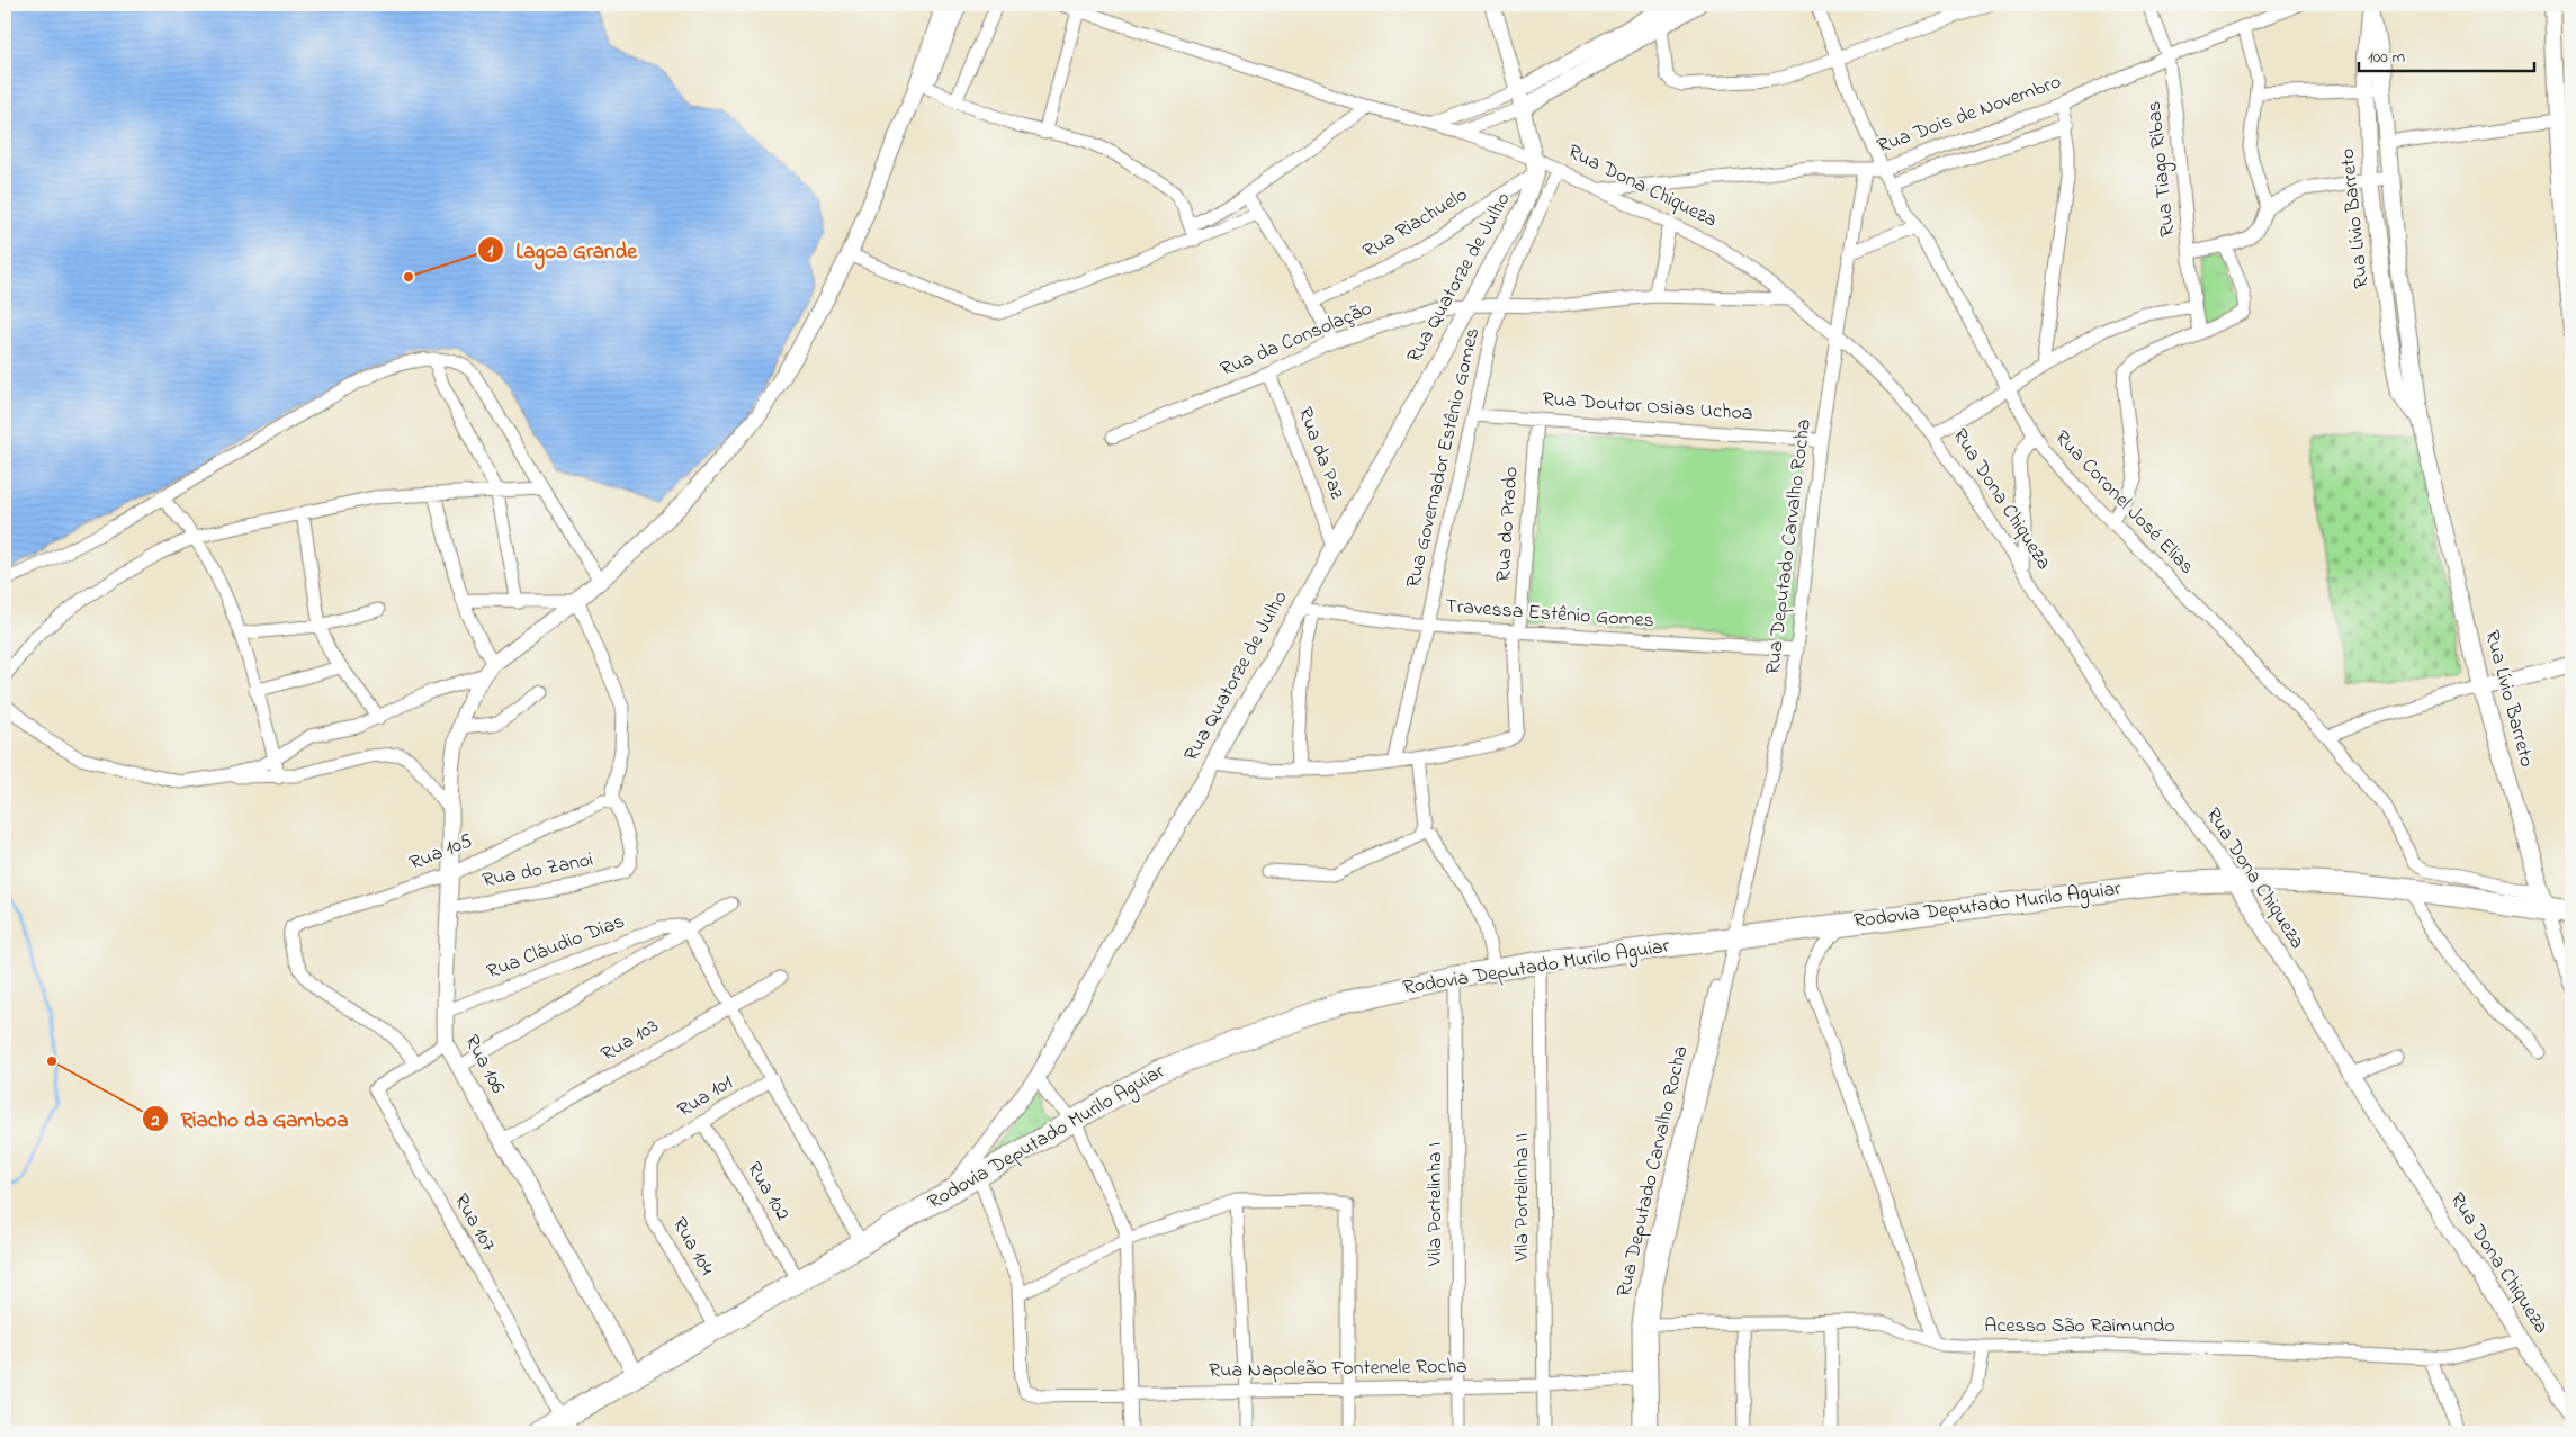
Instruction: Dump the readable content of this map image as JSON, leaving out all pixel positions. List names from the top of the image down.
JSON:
{
  "streets": {
    "highway": ["Rodovia Deputado Murilo Aguiar"],
    "street": [
      "Rua Dois de Novembro",
      "Rua Tiago Ribas",
      "Rua Dona Chiqueza",
      "Rua Lívio Barreto",
      "Rua Riachuelo",
      "Rua Quatorze de Julho",
      "Rua da Consolação",
      "Rua Doutor Osias Uchoa",
      "Rua da Paz",
      "Rua Governador Estênio Gomes",
      "Rua Coronel José Elias",
      "Rua do Prado",
      "Rua Deputado Carvalho Rocha",
      "Travessa Estênio Gomes",
      "Rua 105",
      "Rua do Zanoi",
      "Rua Cláudio Dias",
      "Rua 103",
      "Rua 106",
      "Rua 101",
      "Rua 102",
      "Vila Portelinha II",
      "Vila Portelinha I",
      "Rua 107",
      "Rua 104",
      "Acesso São Raimundo",
      "Rua Napoleão Fontenele Rocha"
    ]
  },
  "crossings": [
    ["Rua Dois de Novembro", "Rua Tiago Ribas"],
    ["Rua Dois de Novembro", "Rua Dona Chiqueza"],
    ["Rua Dois de Novembro", "Rua Coronel José Elias"],
    ["Rua Dois de Novembro", "Rua Deputado Carvalho Rocha"],
    ["Rua Dona Chiqueza", "Rua Riachuelo"],
    ["Rua Dona Chiqueza", "Rua Quatorze de Julho"],
    ["Rua Dona Chiqueza", "Rua da Consolação"],
    ["Rua Dona Chiqueza", "Rua Governador Estênio Gomes"],
    ["Rua Dona Chiqueza", "Rua Deputado Carvalho Rocha"],
    ["Rua Dona Chiqueza", "Rodovia Deputado Murilo Aguiar"],
    ["Rua Dona Chiqueza", "Acesso São Raimundo"],
    ["Rua Lívio Barreto", "Rua Coronel José Elias"],
    ["Rua Lívio Barreto", "Rodovia Deputado Murilo Aguiar"],
    ["Rua Riachuelo", "Rua Quatorze de Julho"],
    ["Rua Quatorze de Julho", "Rua da Consolação"],
    ["Rua Quatorze de Julho", "Rua da Paz"],
    ["Rua Quatorze de Julho", "Travessa Estênio Gomes"],
    ["Rua Quatorze de Julho", "Rodovia Deputado Murilo Aguiar"],
    ["Rua da Consolação", "Rua da Paz"],
    ["Rua da Consolação", "Rua Governador Estênio Gomes"],
    ["Rua Doutor Osias Uchoa", "Rua Governador Estênio Gomes"],
    ["Rua Doutor Osias Uchoa", "Rua do Prado"],
    ["Rua Doutor Osias Uchoa", "Rua Deputado Carvalho Rocha"],
    ["Rua Governador Estênio Gomes", "Travessa Estênio Gomes"],
    ["Rua Coronel José Elias", "Rodovia Deputado Murilo Aguiar"],
    ["Rua do Prado", "Travessa Estênio Gomes"],
    ["Rua Deputado Carvalho Rocha", "Travessa Estênio Gomes"],
    ["Rua Deputado Carvalho Rocha", "Rodovia Deputado Murilo Aguiar"],
    ["Rua Deputado Carvalho Rocha", "Acesso São Raimundo"],
    ["Rua Deputado Carvalho Rocha", "Rua Napoleão Fontenele Rocha"],
    ["Rua 105", "Rua do Zanoi"],
    ["Rua 105", "Rua 106"],
    ["Rua 105", "Rua 107"],
    ["Rua do Zanoi", "Rua 106"],
    ["Rodovia Deputado Murilo Aguiar", "Rua 106"],
    ["Rodovia Deputado Murilo Aguiar", "Rua 102"],
    ["Rodovia Deputado Murilo Aguiar", "Vila Portelinha II"],
    ["Rodovia Deputado Murilo Aguiar", "Vila Portelinha I"],
    ["Rodovia Deputado Murilo Aguiar", "Rua 107"],
    ["Rodovia Deputado Murilo Aguiar", "Rua 104"],
    ["Rua Cláudio Dias", "Rua 106"],
    ["Rua 103", "Rua 106"],
    ["Rua 106", "Rua 107"],
    ["Rua 101", "Rua 102"],
    ["Rua 101", "Rua 104"],
    ["Vila Portelinha II", "Rua Napoleão Fontenele Rocha"],
    ["Vila Portelinha I", "Rua Napoleão Fontenele Rocha"]
  ],
  "places": ["Lagoa Grande", "Riacho da Gamboa"],
  "scale_bar": "100 m"
}
